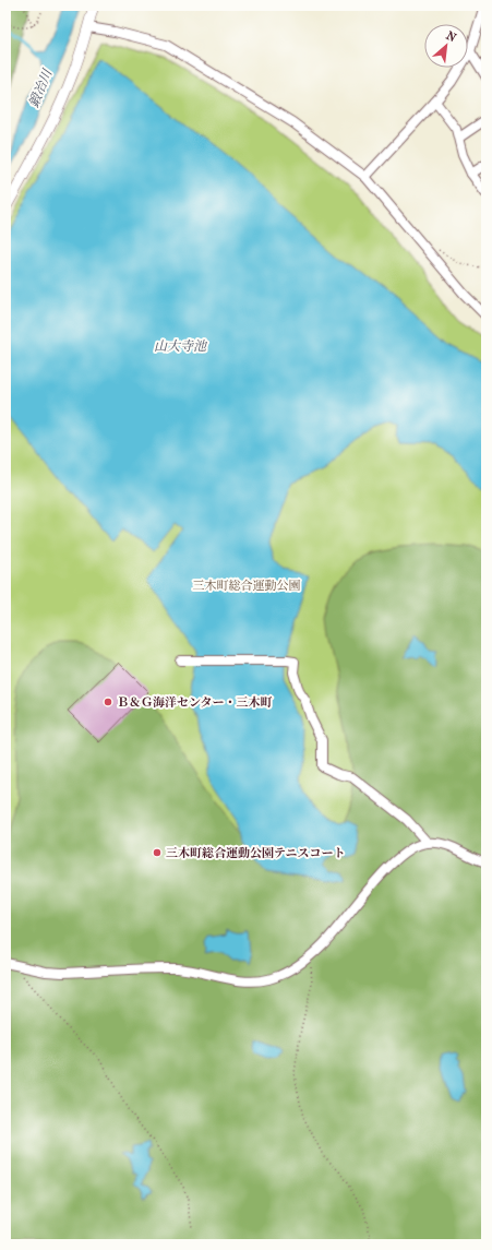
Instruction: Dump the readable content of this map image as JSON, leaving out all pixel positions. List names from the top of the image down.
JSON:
{
  "water": ["鍛冶川", "山大寺池"],
  "parks": ["三木町総合運動公園"],
  "places": ["Ｂ＆Ｇ海洋センター・三木町", "三木町総合運動公園テニスコート"],
  "north": "top right"
}
